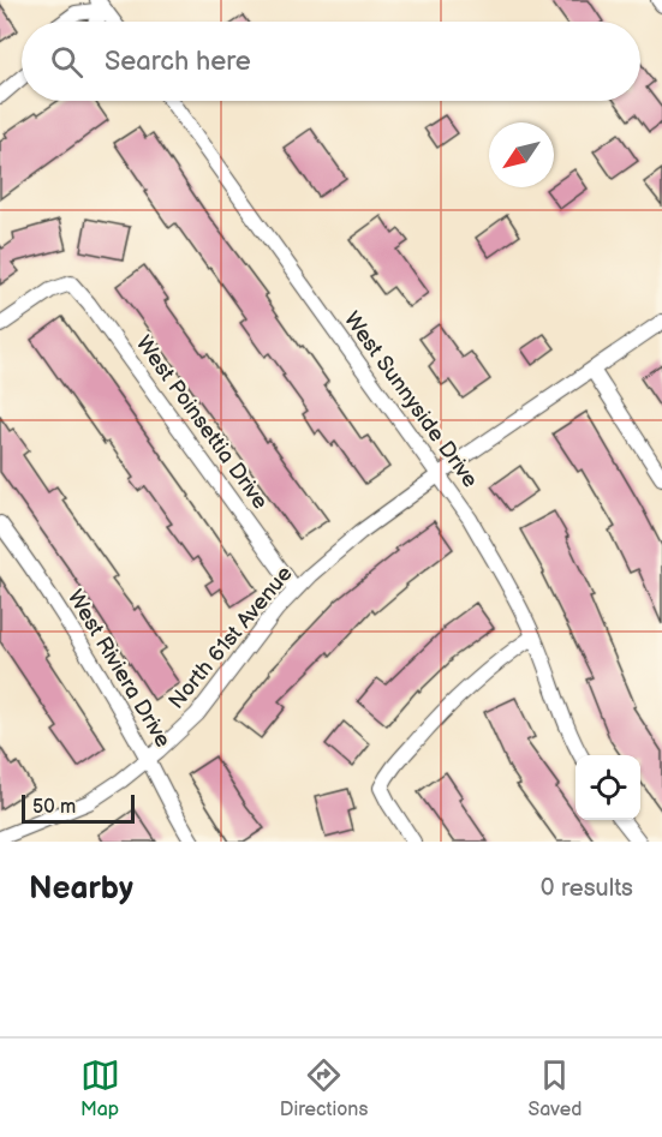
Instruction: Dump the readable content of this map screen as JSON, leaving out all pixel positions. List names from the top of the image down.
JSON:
{
  "streets": {
    "street": [
      "West Sunnyside Drive",
      "West Poinsettia Drive",
      "North 61st Avenue",
      "West Riviera Drive"
    ]
  },
  "crossings": [
    ["West Sunnyside Drive", "North 61st Avenue"],
    ["West Poinsettia Drive", "North 61st Avenue"],
    ["North 61st Avenue", "West Riviera Drive"]
  ],
  "scale_bar": "50 m",
  "north": "bottom left",
  "page": {
    "search": "Search here",
    "scale": "50 m",
    "heading": ["Nearby", "0 results"],
    "nav": ["Map", "Directions", "Saved"]
  }
}
